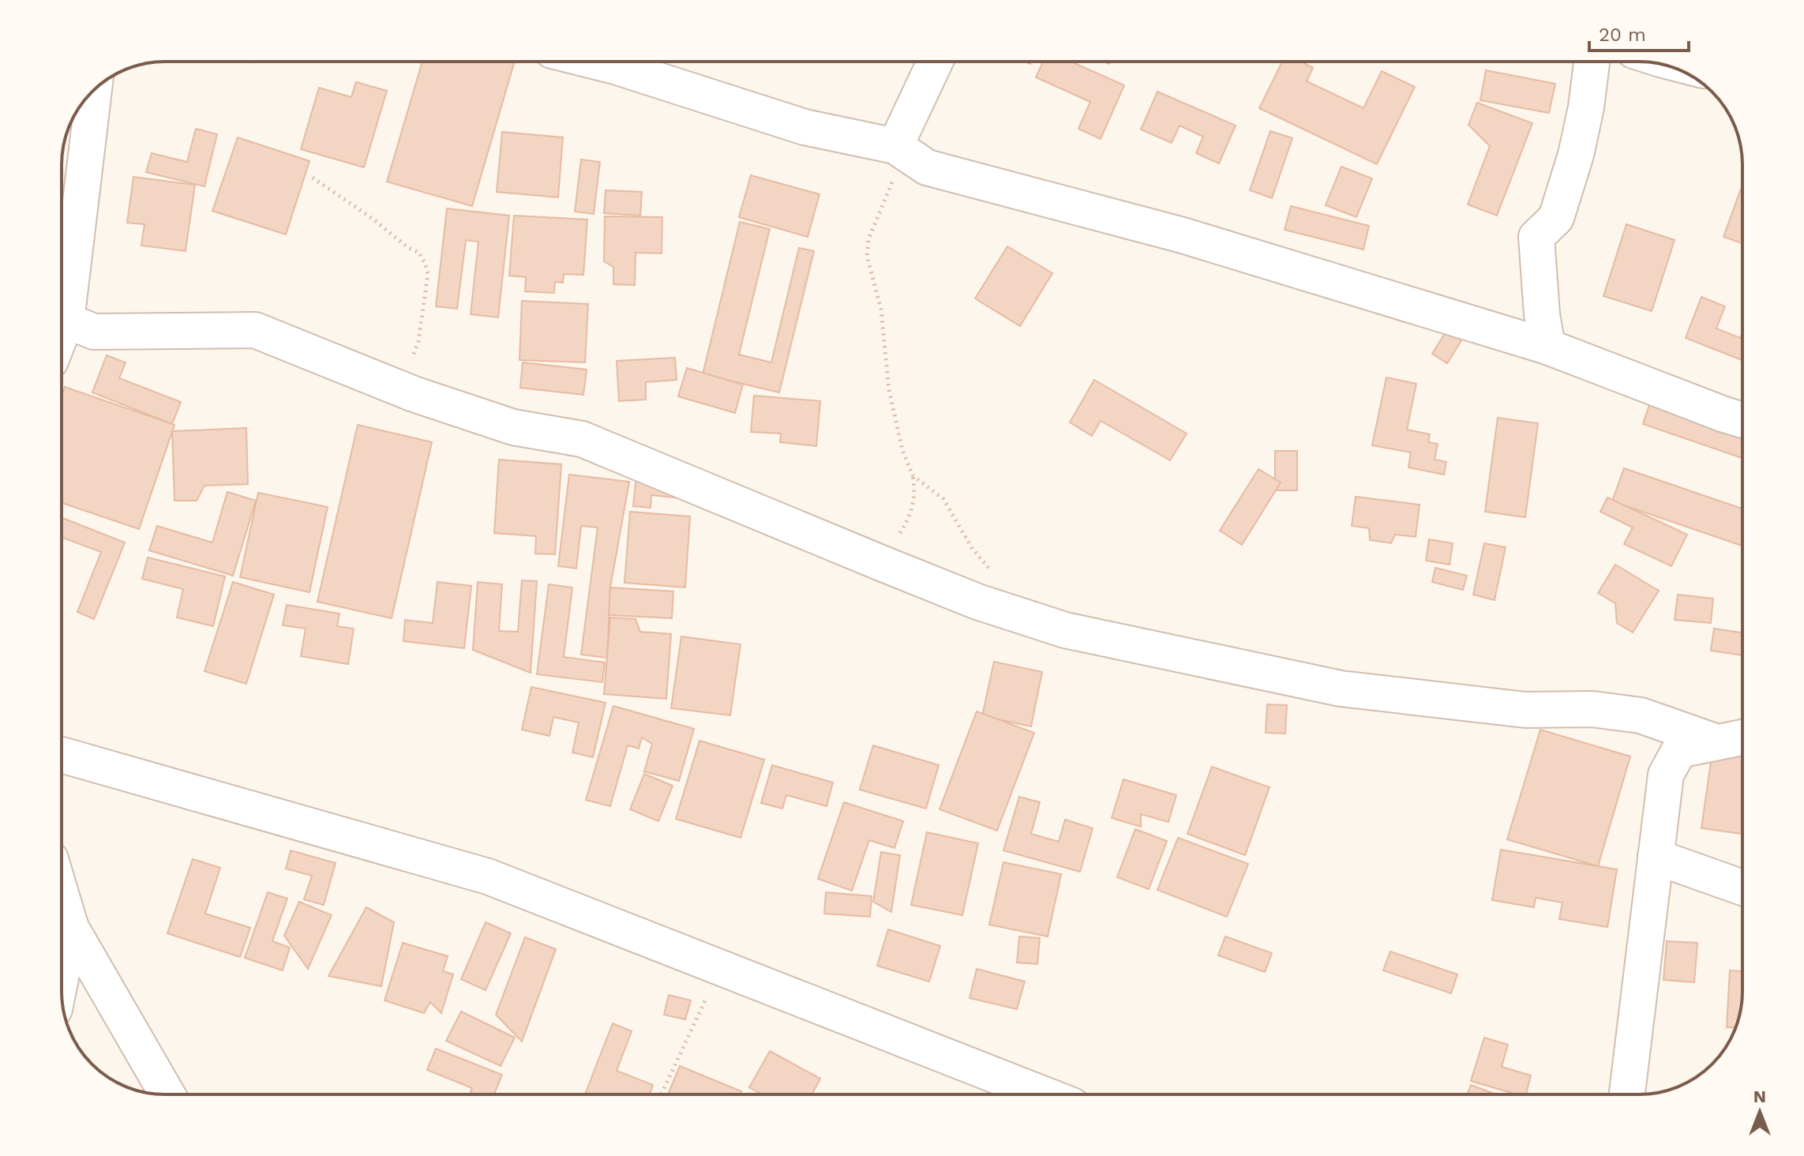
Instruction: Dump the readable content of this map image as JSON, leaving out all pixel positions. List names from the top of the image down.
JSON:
{
  "scale_bar": "20 m",
  "north": "top"
}
